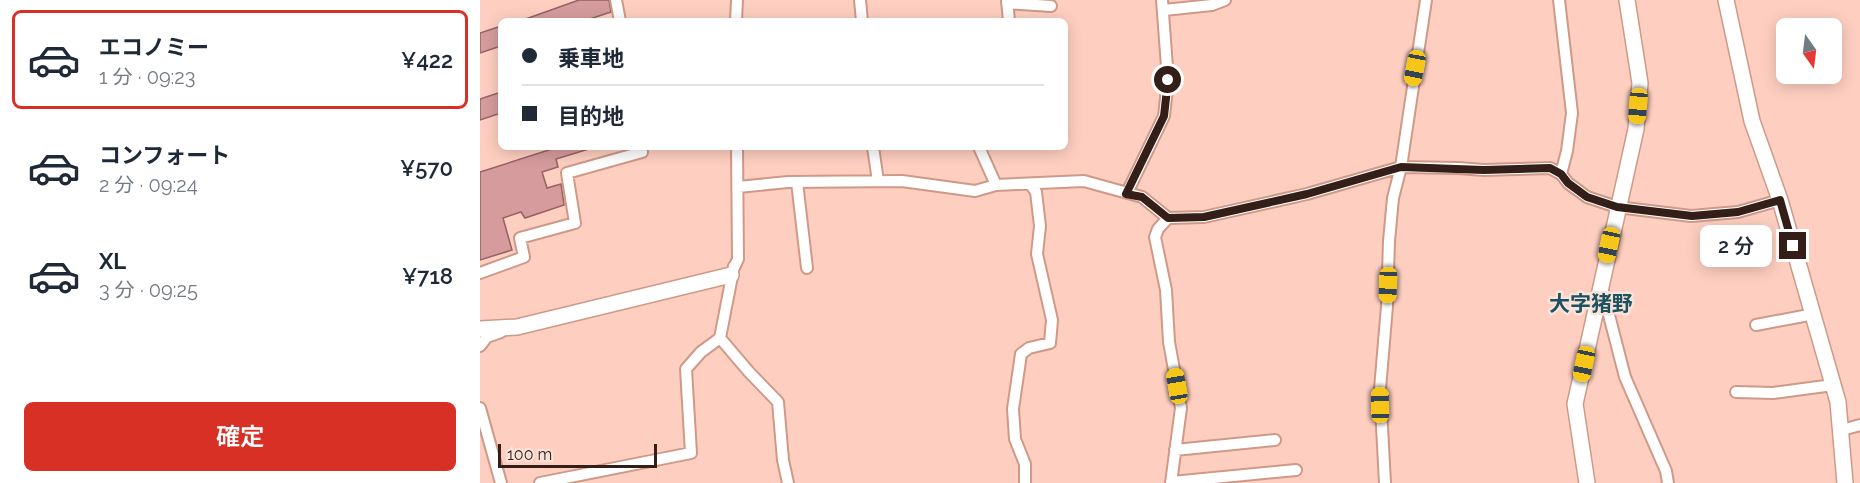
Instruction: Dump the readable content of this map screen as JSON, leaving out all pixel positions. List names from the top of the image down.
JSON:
{
  "districts": ["大字猪野"],
  "scale_bar": "100 m",
  "north": "bottom",
  "page": {
    "list": [
      {
        "name": "エコノミー",
        "note": "1 分 · 09:23",
        "value": "¥422"
      },
      {
        "name": "コンフォート",
        "note": "2 分 · 09:24",
        "value": "¥570"
      },
      {
        "name": "XL",
        "note": "3 分 · 09:25",
        "value": "¥718"
      }
    ],
    "banner": ["乗車地", "目的地"],
    "bubble": "2 分",
    "buttons": "確定",
    "scale": "100 m"
  }
}
